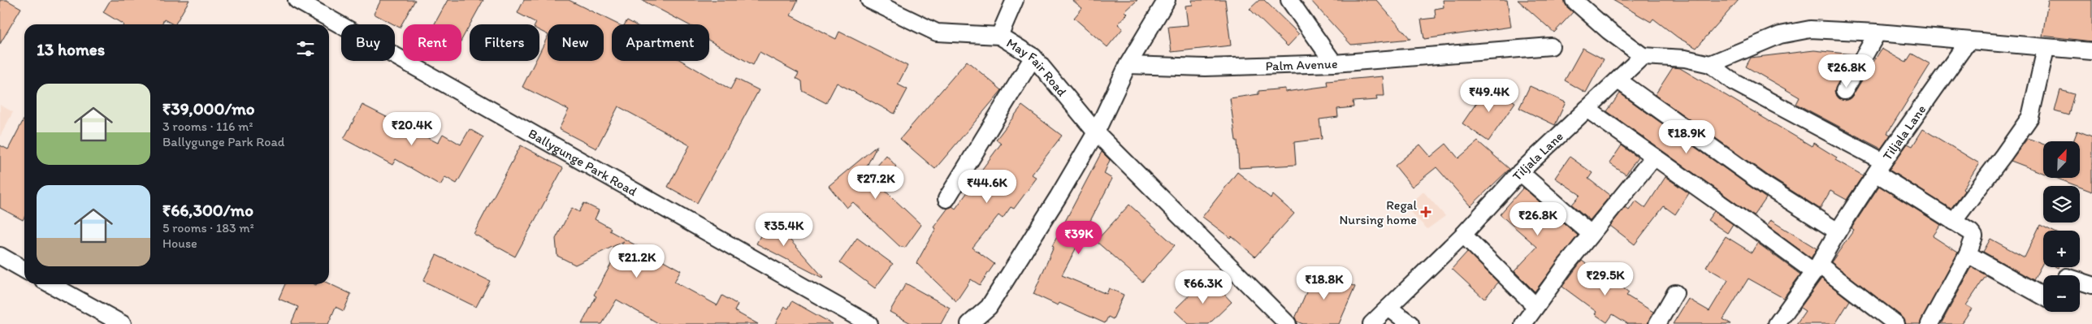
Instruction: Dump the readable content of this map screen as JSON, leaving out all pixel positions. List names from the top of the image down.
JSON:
{
  "streets": {
    "street": [
      "Palm Avenue",
      "May Fair Road",
      "Tiljala Lane",
      "Ballygunge Park Road"
    ]
  },
  "places": {
    "health": ["Regal Nursing home"]
  },
  "north": "top right",
  "page": {
    "chip": [
      "Buy",
      "Rent",
      "Filters",
      "New",
      "Apartment"
    ],
    "heading": "13 homes",
    "price": [
      "₹26.8K",
      "₹49.4K",
      "₹20.4K",
      "₹18.9K",
      "₹27.2K",
      "₹44.6K",
      "₹26.8K",
      "₹35.4K",
      "₹39K",
      "₹21.2K",
      "₹29.5K",
      "₹18.8K",
      "₹66.3K"
    ],
    "list": [
      {
        "name": "₹39,000/mo",
        "note": "3 rooms · 116 m² · Ballygunge Park Road"
      },
      {
        "name": "₹66,300/mo",
        "note": "5 rooms · 183 m² · House"
      }
    ],
    "map_buttons": ["+", "−"]
  }
}
